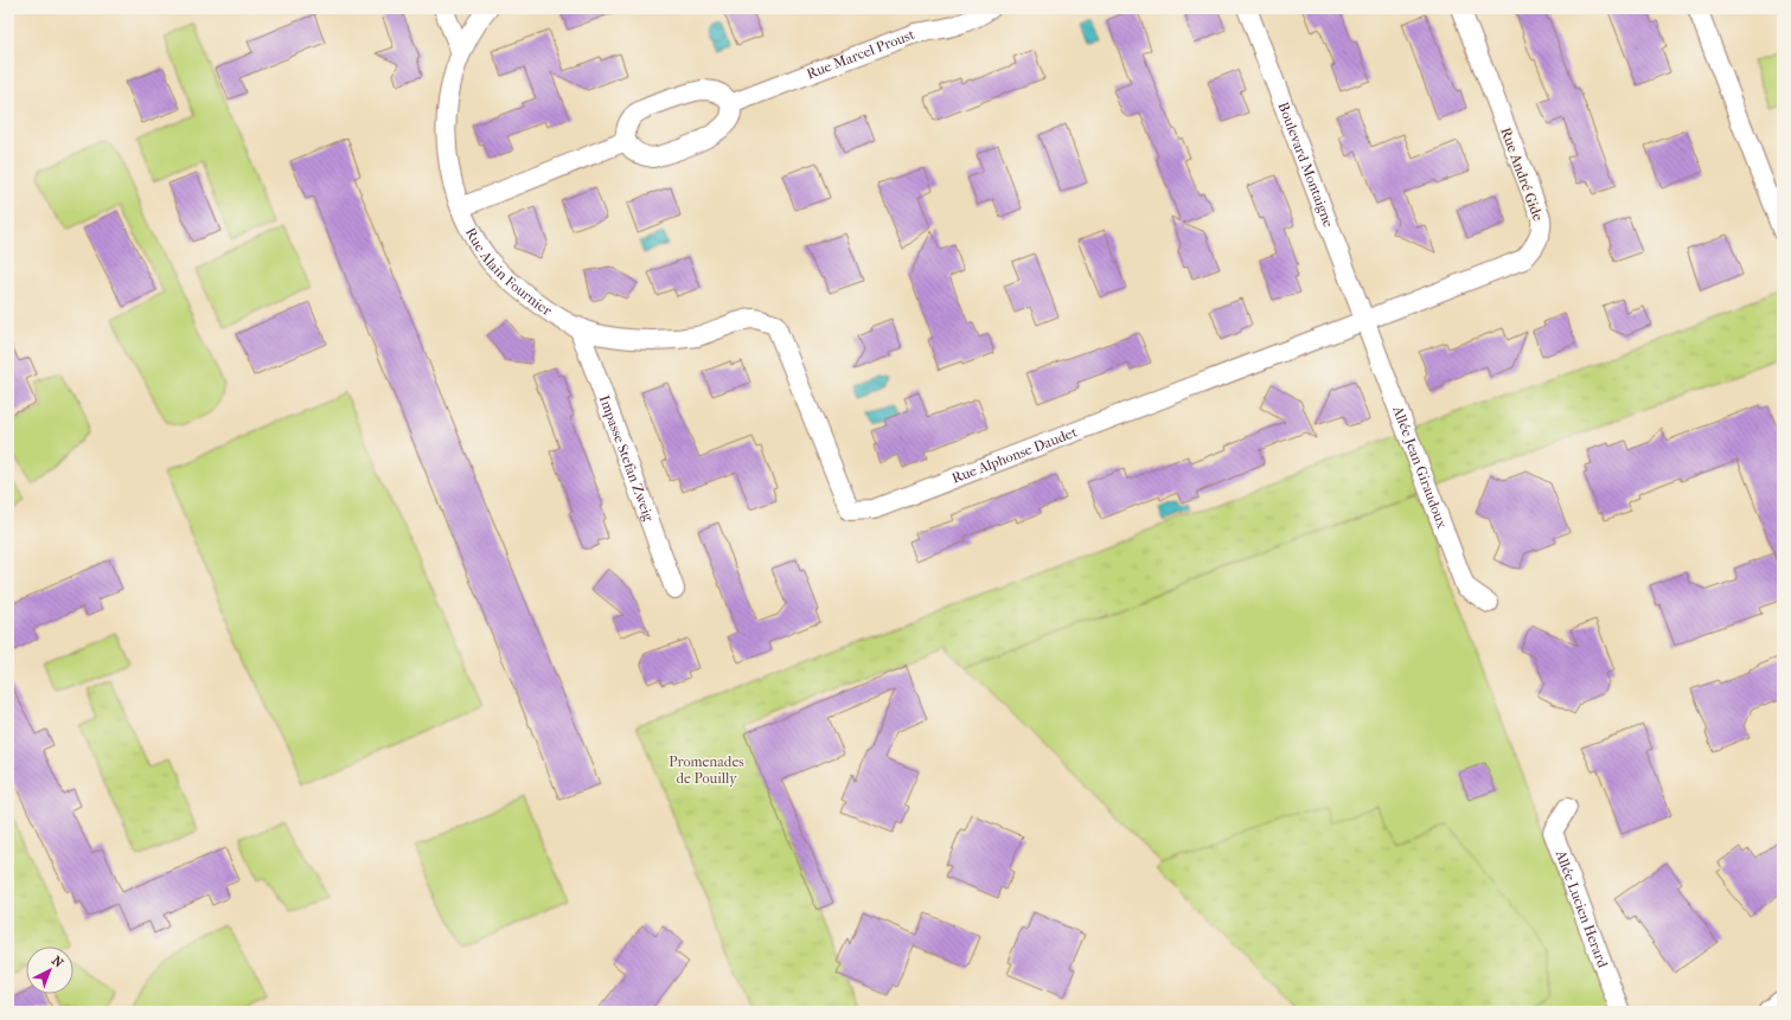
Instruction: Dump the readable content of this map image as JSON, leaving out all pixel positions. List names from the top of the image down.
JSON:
{
  "streets": {
    "street": [
      "Rue Marcel Proust",
      "Boulevard Montaigne",
      "Rue André Gide",
      "Rue Alain Fournier",
      "Rue Alphonse Daudet",
      "Impasse Stefan Zweig",
      "Allée Jean Giraudoux",
      "Allée Lucien Herard"
    ]
  },
  "crossings": [
    ["Boulevard Montaigne", "Rue André Gide"],
    ["Boulevard Montaigne", "Rue Alphonse Daudet"],
    ["Boulevard Montaigne", "Allée Jean Giraudoux"],
    ["Rue André Gide", "Rue Alphonse Daudet"],
    ["Rue André Gide", "Allée Jean Giraudoux"],
    ["Rue Alain Fournier", "Rue Alphonse Daudet"],
    ["Rue Alain Fournier", "Impasse Stefan Zweig"],
    ["Rue Alphonse Daudet", "Allée Jean Giraudoux"]
  ],
  "parks": ["Promenades de Pouilly"],
  "north": "top right"
}
